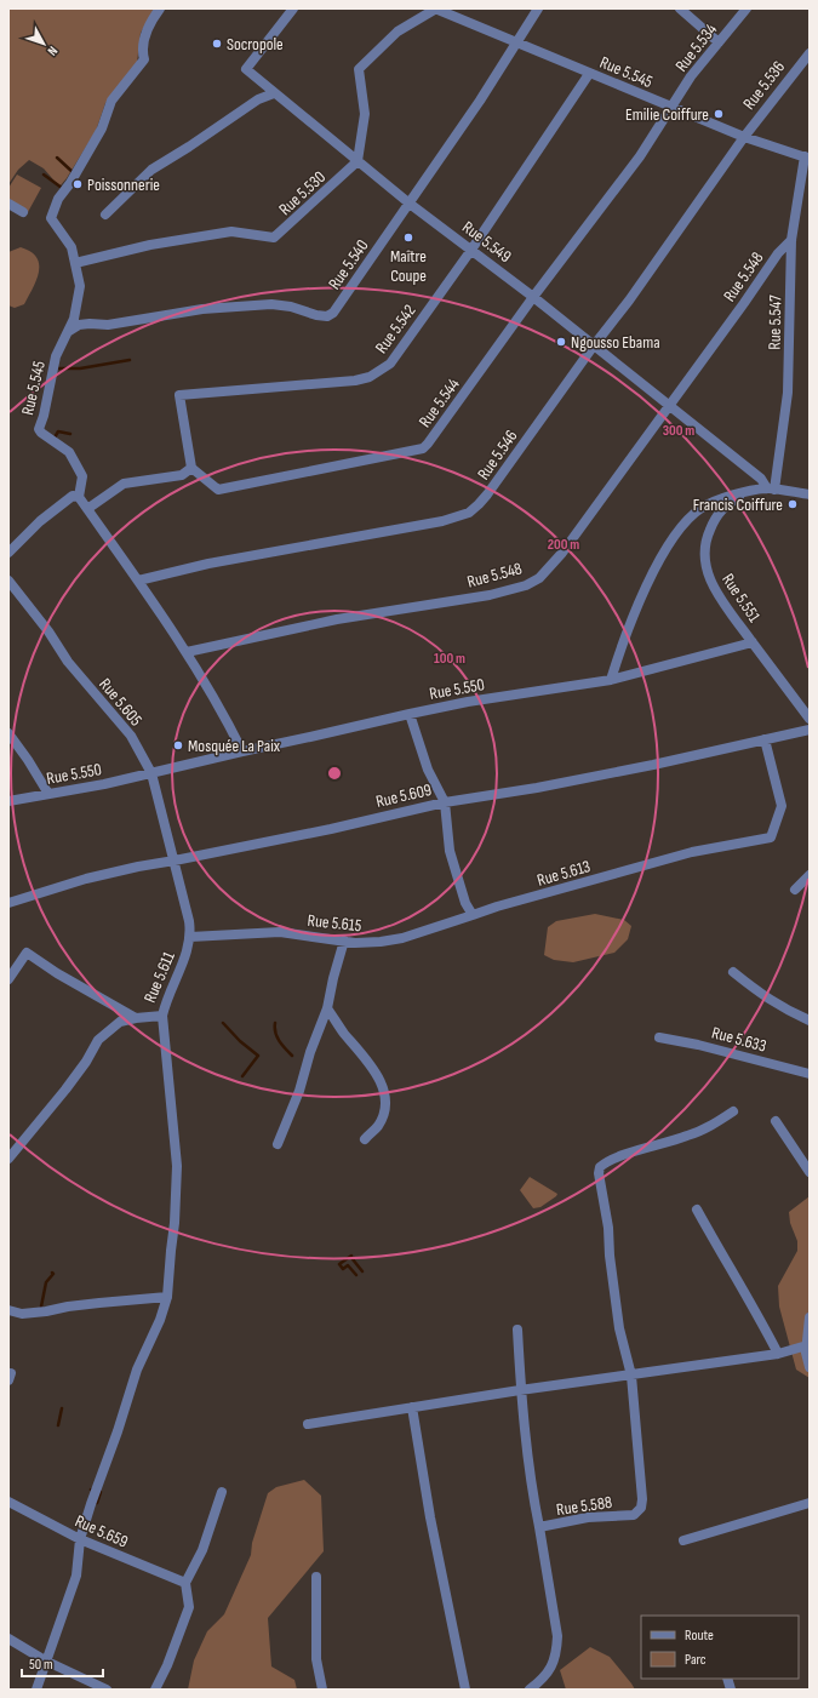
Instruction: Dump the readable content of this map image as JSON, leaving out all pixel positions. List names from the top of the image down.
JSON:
{
  "streets": {
    "street": [
      "Rue 5.534",
      "Rue 5.545",
      "Rue 5.536",
      "Rue 5.530",
      "Rue 5.549",
      "Rue 5.540",
      "Rue 5.548",
      "Rue 5.547",
      "Rue 5.542",
      "Rue 5.544",
      "Rue 5.546",
      "Rue 5.551",
      "Rue 5.550",
      "Rue 5.605",
      "Rue 5.609",
      "Rue 5.613",
      "Rue 5.615",
      "Rue 5.611",
      "Rue 5.633",
      "Rue 5.588",
      "Rue 5.659"
    ]
  },
  "crossings": [
    ["Rue 5.534", "Rue 5.545"],
    ["Rue 5.534", "Rue 5.544"],
    ["Rue 5.545", "Rue 5.536"],
    ["Rue 5.545", "Rue 5.530"],
    ["Rue 5.545", "Rue 5.540"],
    ["Rue 5.545", "Rue 5.547"],
    ["Rue 5.545", "Rue 5.542"],
    ["Rue 5.545", "Rue 5.544"],
    ["Rue 5.545", "Rue 5.546"],
    ["Rue 5.536", "Rue 5.546"],
    ["Rue 5.530", "Rue 5.549"],
    ["Rue 5.549", "Rue 5.540"],
    ["Rue 5.549", "Rue 5.548"],
    ["Rue 5.549", "Rue 5.547"],
    ["Rue 5.549", "Rue 5.542"],
    ["Rue 5.549", "Rue 5.544"],
    ["Rue 5.549", "Rue 5.546"],
    ["Rue 5.548", "Rue 5.547"],
    ["Rue 5.542", "Rue 5.544"],
    ["Rue 5.551", "Rue 5.550"],
    ["Rue 5.550", "Rue 5.605"],
    ["Rue 5.605", "Rue 5.609"],
    ["Rue 5.605", "Rue 5.611"],
    ["Rue 5.609", "Rue 5.613"],
    ["Rue 5.609", "Rue 5.611"],
    ["Rue 5.613", "Rue 5.615"],
    ["Rue 5.615", "Rue 5.611"]
  ],
  "places": [
    "Socropole",
    "Emilie Coiffure",
    "Poissonnerie",
    "Maître Coupe",
    "Ngousso Ebama",
    "Francis Coiffure",
    "Mosquée La Paix"
  ],
  "legend": ["Route", "Parc"],
  "scale_bar": "50 m",
  "north": "bottom right",
  "rings": ["300 m", "200 m", "100 m"]
}
